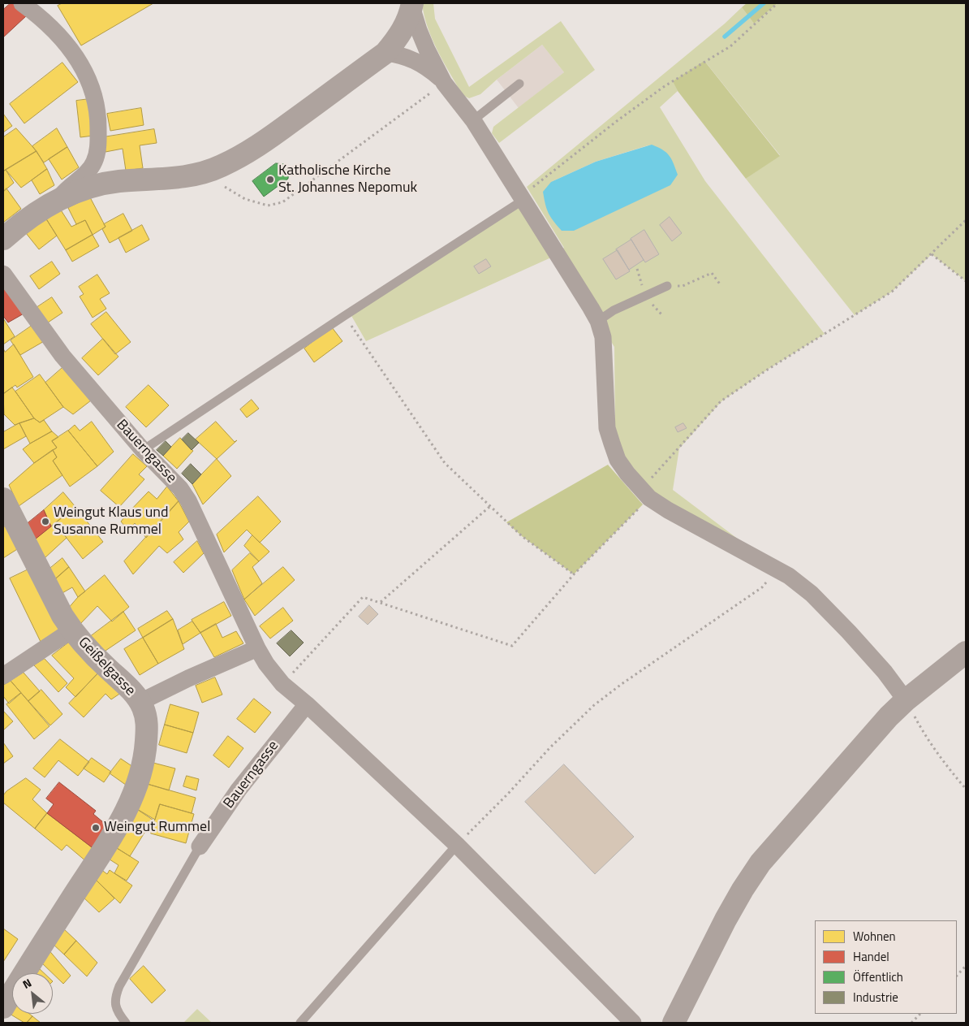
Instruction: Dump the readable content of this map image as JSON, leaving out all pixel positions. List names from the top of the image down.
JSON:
{
  "streets": {
    "street": ["Bauerngasse", "Geißelgasse"]
  },
  "places": ["Katholische Kirche St. Johannes Nepomuk", "Weingut Klaus und Susanne Rummel", "Weingut Rummel"],
  "legend": [
    "Wohnen",
    "Handel",
    "Öffentlich",
    "Industrie"
  ],
  "north": "top left"
}
